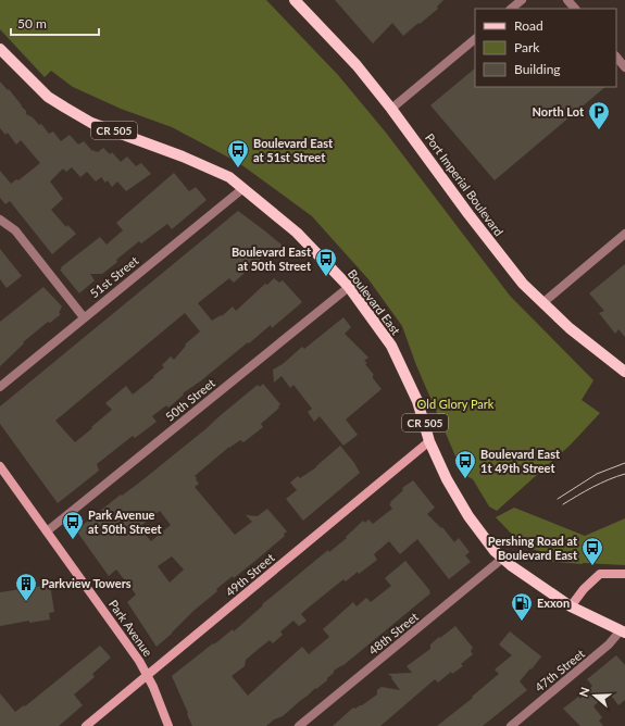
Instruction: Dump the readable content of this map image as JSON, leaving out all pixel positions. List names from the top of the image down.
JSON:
{
  "streets": {
    "main road": ["CR 505", "Port Imperial Boulevard", "Boulevard East"],
    "street": [
      "51st Street",
      "50th Street",
      "49th Street",
      "Park Avenue",
      "48th Street",
      "47th Street"
    ]
  },
  "crossings": [
    ["51st Street", "Boulevard East"],
    ["Boulevard East", "50th Street"],
    ["Boulevard East", "49th Street"],
    ["Boulevard East", "48th Street"],
    ["Boulevard East", "47th Street"],
    ["50th Street", "Park Avenue"],
    ["49th Street", "Park Avenue"]
  ],
  "parks": ["Old Glory Park"],
  "places": {
    "parking": ["North Lot"],
    "bus stop": [
      "Boulevard East at 51st Street",
      "Boulevard East at 50th Street",
      "Boulevard East 1t 49th Street",
      "Park Avenue at 50th Street",
      "Pershing Road at Boulevard East"
    ],
    "building": ["Parkview Towers"],
    "fuel station": ["Exxon"]
  },
  "legend": ["Road", "Park", "Building"],
  "scale_bar": "50 m",
  "north": "left"
}
